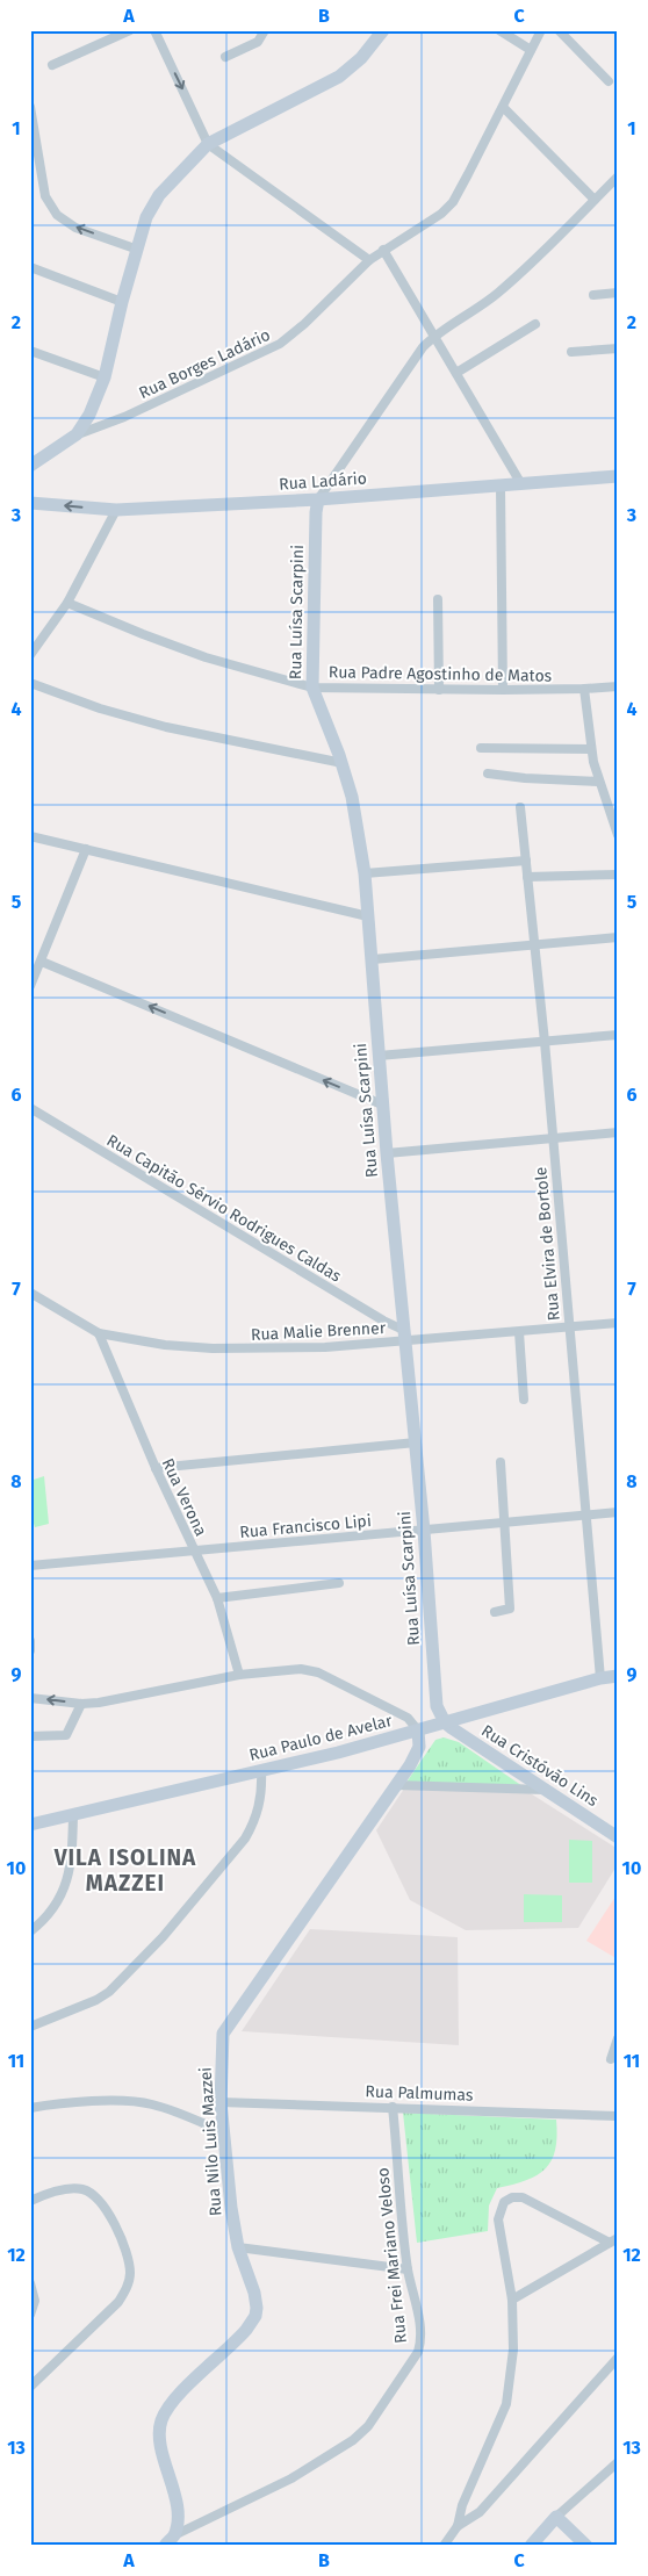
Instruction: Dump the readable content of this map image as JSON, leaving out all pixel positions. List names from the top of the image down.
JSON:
{
  "streets": {
    "street": [
      "Rua Borges Ladário",
      "Rua Ladário",
      "Rua Luísa Scarpini",
      "Rua Padre Agostinho de Matos",
      "Rua Capitão Sérvio Rodrigues Caldas",
      "Rua Elvira de Bortole",
      "Rua Malie Brenner",
      "Rua Verona",
      "Rua Francisco Lipi",
      "Rua Paulo de Avelar",
      "Rua Cristóvão Lins",
      "Rua Palmumas",
      "Rua Nilo Luis Mazzei",
      "Rua Frei Mariano Veloso"
    ]
  },
  "crossings": [
    ["Rua Ladário", "Rua Luísa Scarpini"],
    ["Rua Luísa Scarpini", "Rua Padre Agostinho de Matos"],
    ["Rua Luísa Scarpini", "Rua Capitão Sérvio Rodrigues Caldas"],
    ["Rua Luísa Scarpini", "Rua Malie Brenner"],
    ["Rua Luísa Scarpini", "Rua Francisco Lipi"],
    ["Rua Luísa Scarpini", "Rua Paulo de Avelar"],
    ["Rua Luísa Scarpini", "Rua Cristóvão Lins"],
    ["Rua Capitão Sérvio Rodrigues Caldas", "Rua Malie Brenner"],
    ["Rua Elvira de Bortole", "Rua Malie Brenner"],
    ["Rua Elvira de Bortole", "Rua Francisco Lipi"],
    ["Rua Elvira de Bortole", "Rua Paulo de Avelar"],
    ["Rua Malie Brenner", "Rua Verona"],
    ["Rua Verona", "Rua Francisco Lipi"],
    ["Rua Paulo de Avelar", "Rua Cristóvão Lins"],
    ["Rua Paulo de Avelar", "Rua Nilo Luis Mazzei"],
    ["Rua Palmumas", "Rua Nilo Luis Mazzei"],
    ["Rua Palmumas", "Rua Frei Mariano Veloso"],
    ["Rua Nilo Luis Mazzei", "Rua Frei Mariano Veloso"]
  ],
  "districts": ["VILA ISOLINA MAZZEI"],
  "grid": {
    "columns": ["A", "B", "C"],
    "rows": [
      "1",
      "2",
      "3",
      "4",
      "5",
      "6",
      "7",
      "8",
      "9",
      "10",
      "11",
      "12",
      "13"
    ]
  }
}
